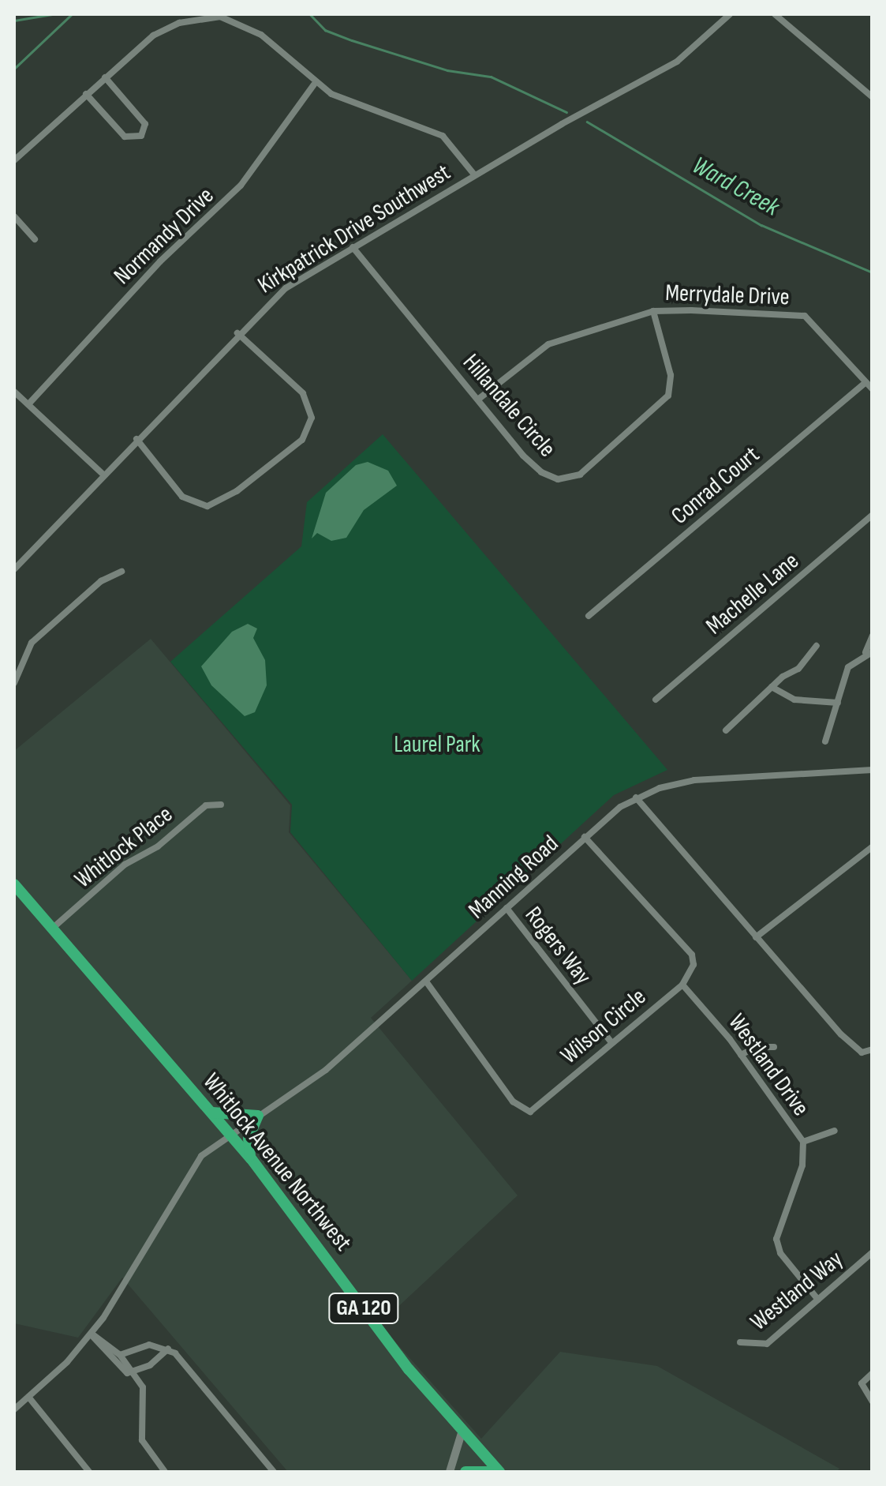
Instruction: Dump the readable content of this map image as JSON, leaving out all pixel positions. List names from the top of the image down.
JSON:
{
  "streets": {
    "highway": ["Whitlock Avenue Northwest", "GA 120"],
    "street": [
      "Kirkpatrick Drive Southwest",
      "Normandy Drive",
      "Merrydale Drive",
      "Hillandale Circle",
      "Conrad Court",
      "Machelle Lane",
      "Whitlock Place",
      "Manning Road",
      "Rogers Way",
      "Wilson Circle",
      "Westland Drive",
      "Westland Way"
    ]
  },
  "crossings": [
    ["Kirkpatrick Drive Southwest", "Hillandale Circle"],
    ["Merrydale Drive", "Hillandale Circle"],
    ["Merrydale Drive", "Conrad Court"],
    ["Whitlock Place", "Whitlock Avenue Northwest"],
    ["Manning Road", "Rogers Way"],
    ["Manning Road", "Wilson Circle"],
    ["Manning Road", "Whitlock Avenue Northwest"],
    ["Rogers Way", "Wilson Circle"],
    ["Wilson Circle", "Westland Drive"],
    ["Westland Drive", "Westland Way"]
  ],
  "water": ["Ward Creek"],
  "parks": ["Laurel Park"]
}
